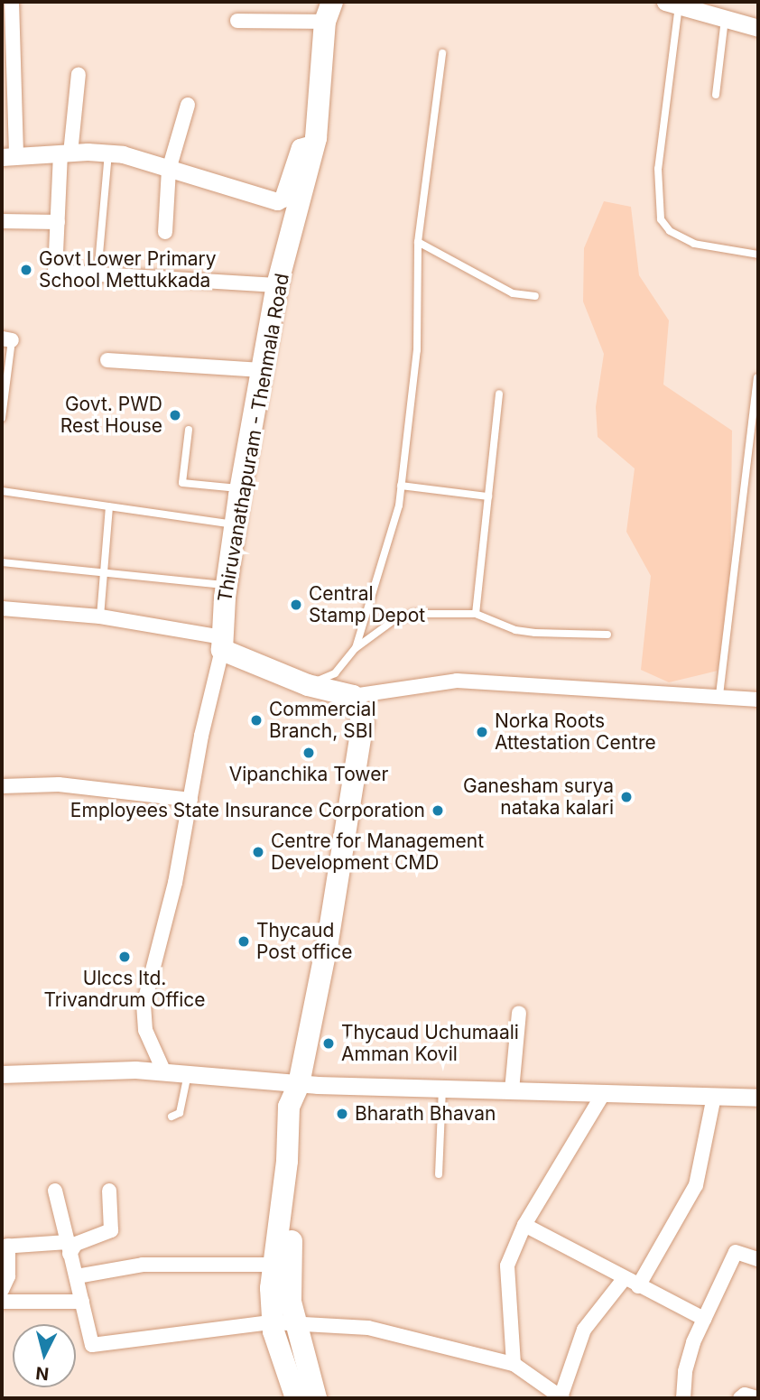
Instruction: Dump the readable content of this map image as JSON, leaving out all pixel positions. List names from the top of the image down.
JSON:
{
  "streets": {
    "main road": ["Thiruvanathapuram - Thenmala Road"]
  },
  "places": [
    "Govt Lower Primary School Mettukkada",
    "Govt. PWD Rest House",
    "Central Stamp Depot",
    "Commercial Branch, SBI",
    "Norka Roots Attestation Centre",
    "Vipanchika Tower",
    "Ganesham surya nataka kalari",
    "Employees State Insurance Corporation",
    "Centre for Management Development CMD",
    "Thycaud Post office",
    "Ulccs ltd. Trivandrum Office",
    "Thycaud Uchumaali Amman Kovil",
    "Bharath Bhavan"
  ],
  "north": "bottom"
}
